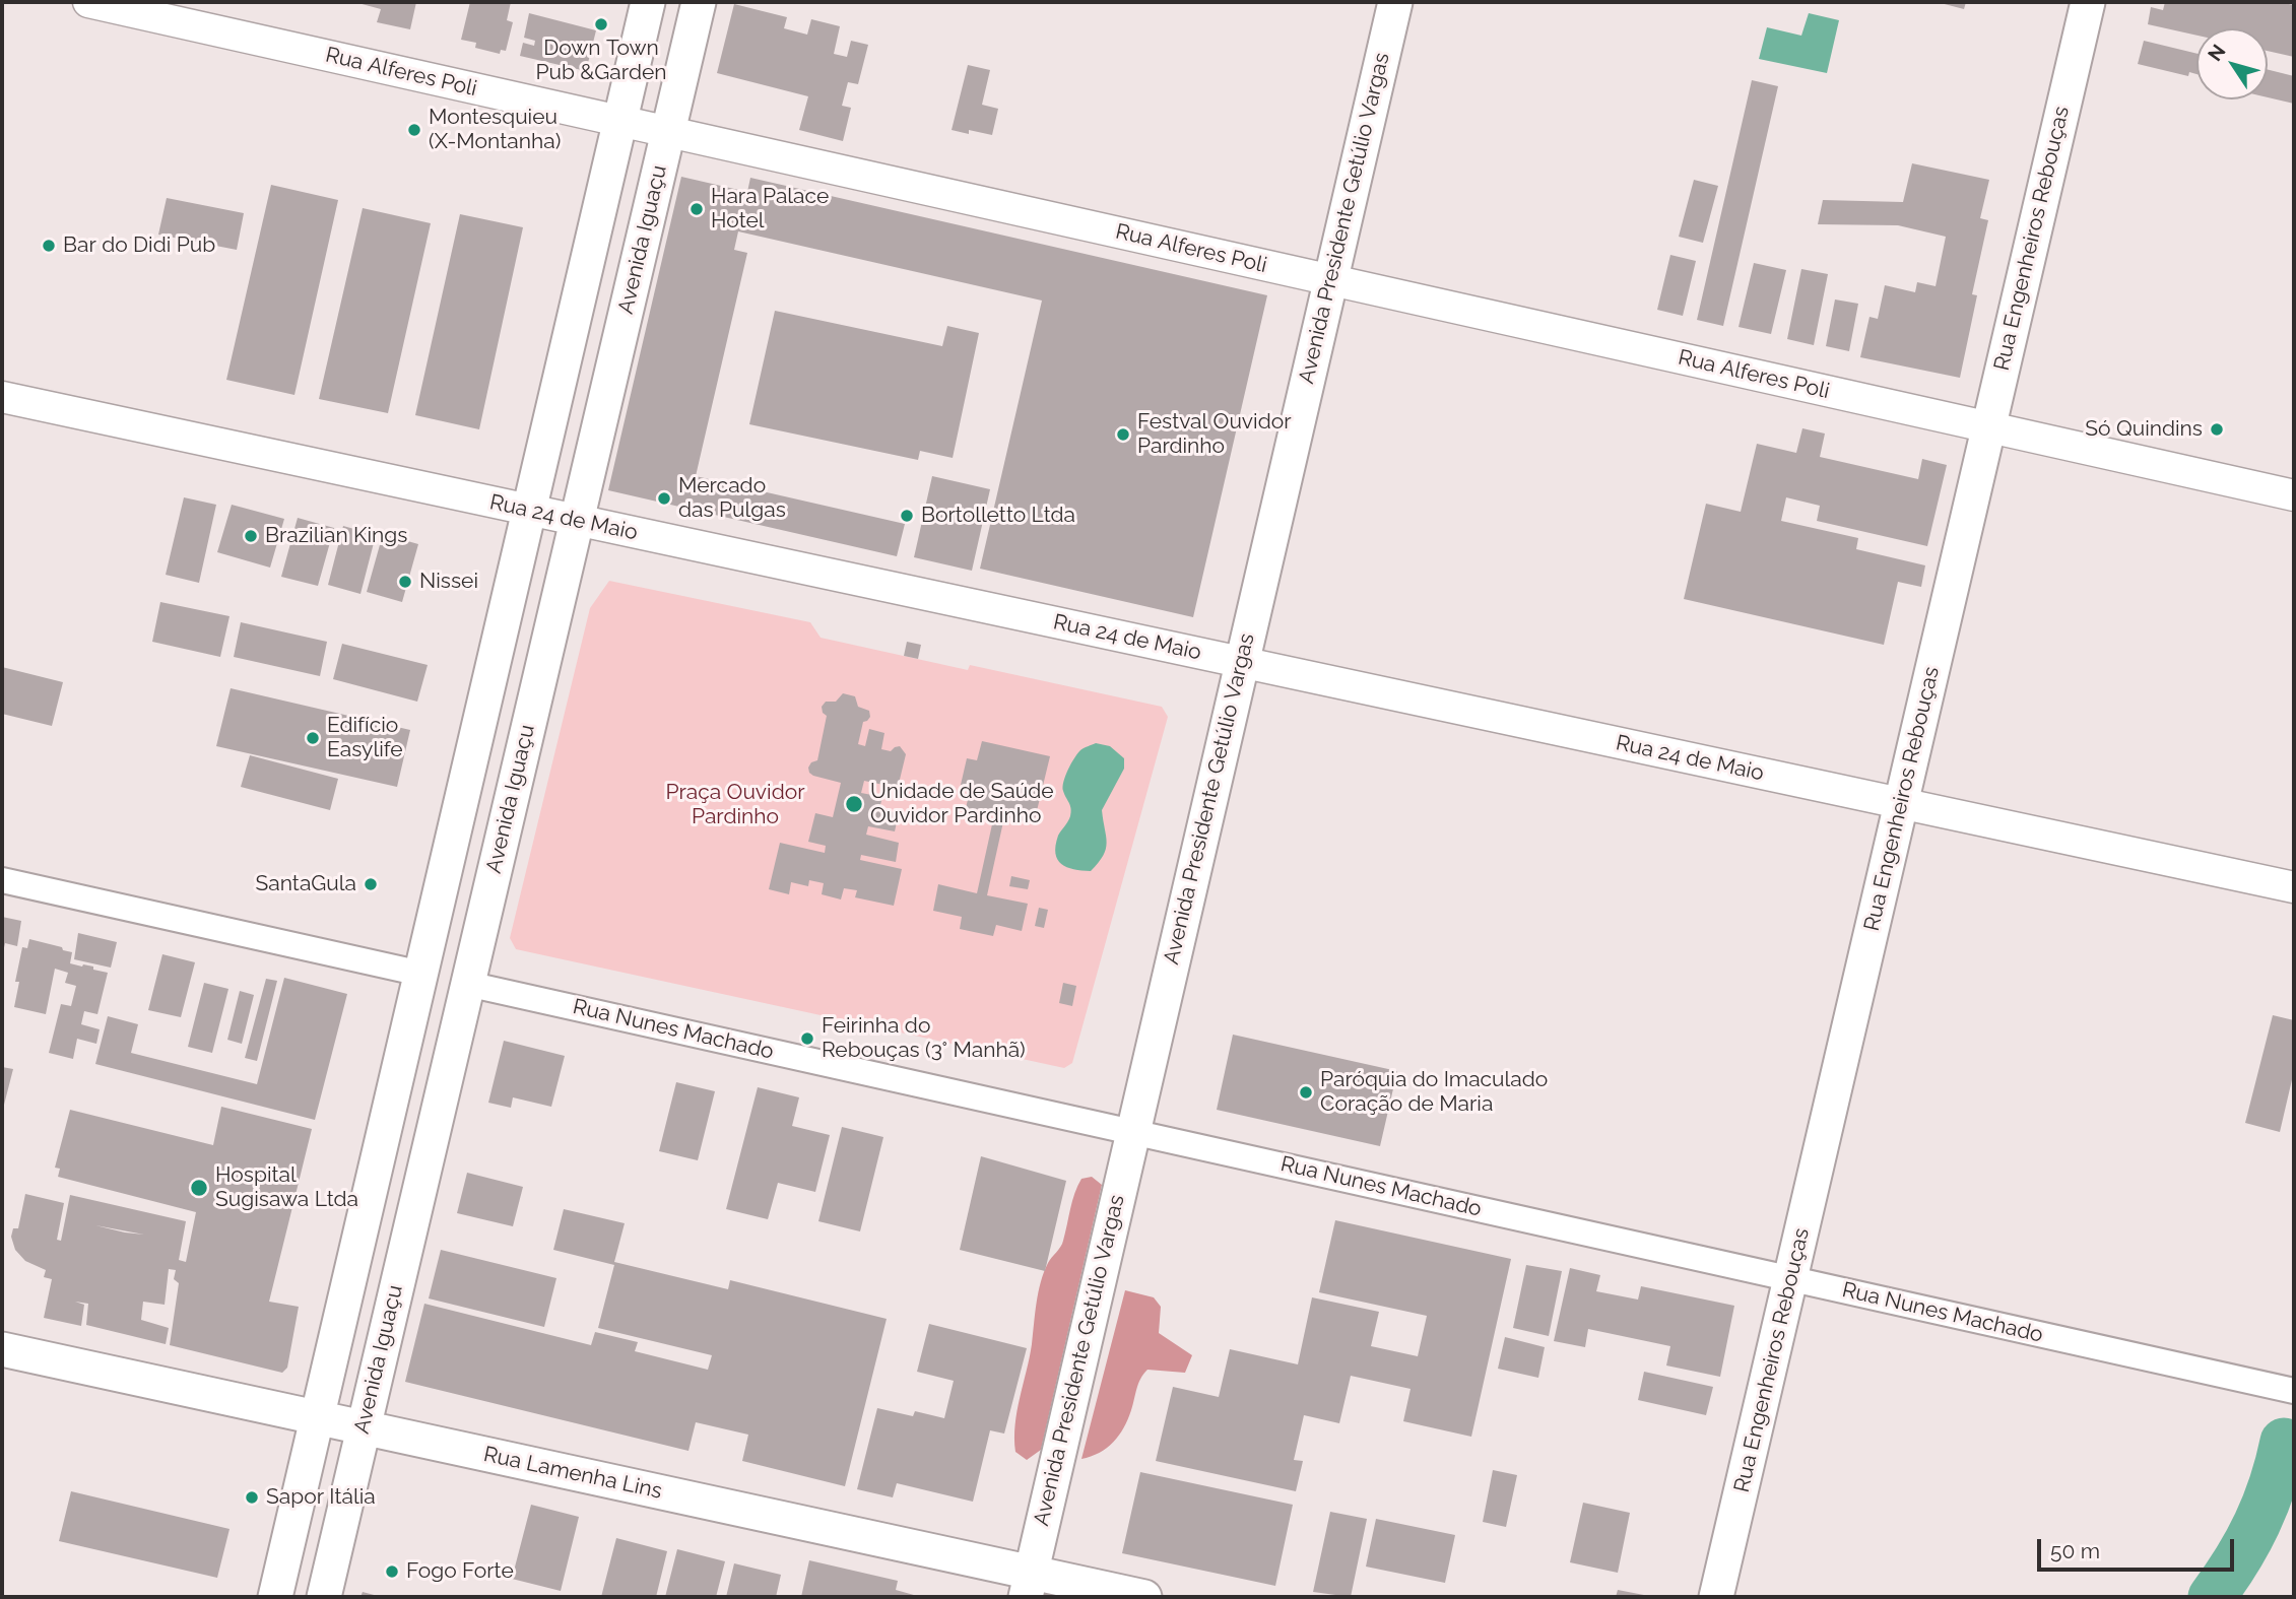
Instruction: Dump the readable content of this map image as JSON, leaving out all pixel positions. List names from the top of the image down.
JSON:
{
  "streets": {
    "main road": [
      "Avenida Presidente Getúlio Vargas",
      "Rua Engenheiros Rebouças",
      "Avenida Iguaçu",
      "Rua Lamenha Lins"
    ],
    "street": ["Rua Alferes Poli", "Rua 24 de Maio", "Rua Nunes Machado"]
  },
  "crossings": [
    ["Rua Alferes Poli", "Avenida Presidente Getúlio Vargas"],
    ["Rua Alferes Poli", "Rua Engenheiros Rebouças"],
    ["Rua Alferes Poli", "Avenida Iguaçu"],
    ["Avenida Presidente Getúlio Vargas", "Rua 24 de Maio"],
    ["Avenida Presidente Getúlio Vargas", "Rua Nunes Machado"],
    ["Avenida Presidente Getúlio Vargas", "Rua Lamenha Lins"],
    ["Rua Engenheiros Rebouças", "Rua 24 de Maio"],
    ["Rua Engenheiros Rebouças", "Rua Nunes Machado"],
    ["Avenida Iguaçu", "Rua 24 de Maio"],
    ["Avenida Iguaçu", "Rua Nunes Machado"],
    ["Avenida Iguaçu", "Rua Lamenha Lins"]
  ],
  "parks": ["Praça Ouvidor Pardinho"],
  "places": [
    "Down Town Pub &Garden",
    "Montesquieu (X-Montanha)",
    "Hara Palace Hotel",
    "Bar do Didi Pub",
    "Só Quindins",
    "Festval Ouvidor Pardinho",
    "Mercado das Pulgas",
    "Bortolletto Ltda",
    "Brazilian Kings",
    "Nissei",
    "Edifício Easylife",
    "Unidade de Saúde Ouvidor Pardinho",
    "SantaGula",
    "Feirinha do Rebouças (3° Manhã)",
    "Paróquia do Imaculado Coração de Maria",
    "Hospital Sugisawa Ltda",
    "Sapor Itália",
    "Fogo Forte"
  ],
  "scale_bar": "50 m",
  "north": "top left"
}
